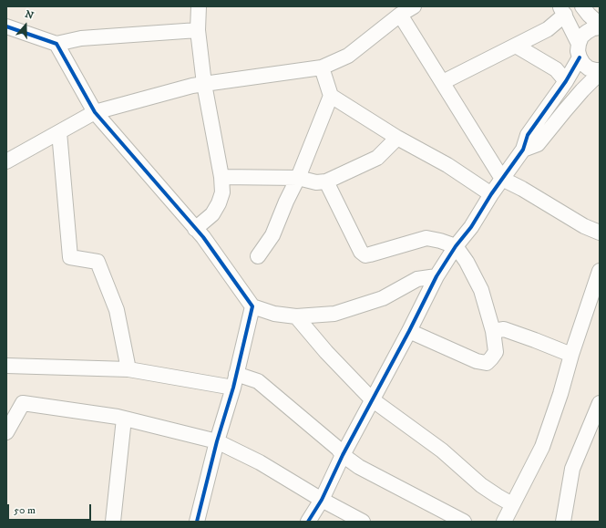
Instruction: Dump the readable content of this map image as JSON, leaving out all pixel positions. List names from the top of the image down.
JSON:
{
  "scale_bar": "50 m",
  "north": "top"
}
